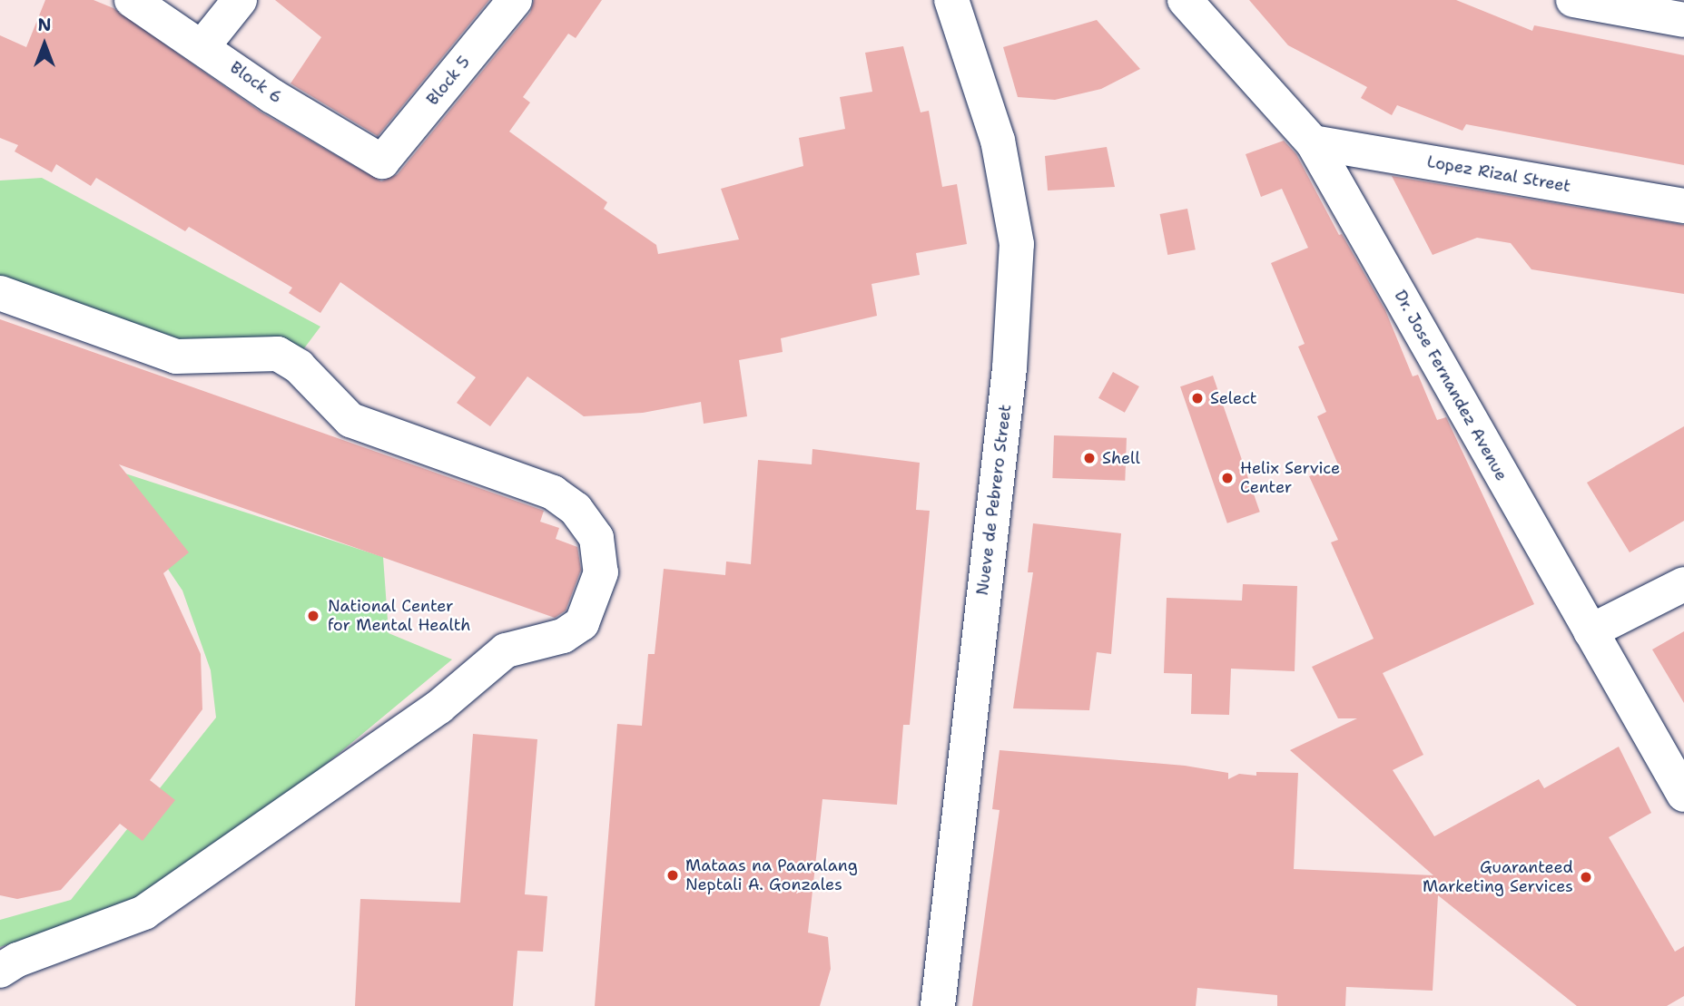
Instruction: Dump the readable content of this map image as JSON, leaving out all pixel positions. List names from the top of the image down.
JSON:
{
  "streets": {
    "street": [
      "Block 5",
      "Block 6",
      "Lopez Rizal Street",
      "Dr. Jose Fernandez Avenue",
      "Nueve de Pebrero Street"
    ]
  },
  "crossings": [
    ["Block 5", "Block 6"],
    ["Lopez Rizal Street", "Dr. Jose Fernandez Avenue"]
  ],
  "places": [
    "Select",
    "Shell",
    "Helix Service Center",
    "National Center for Mental Health",
    "Mataas na Paaralang Neptali A. Gonzales",
    "Guaranteed Marketing Services"
  ],
  "north": "top"
}
